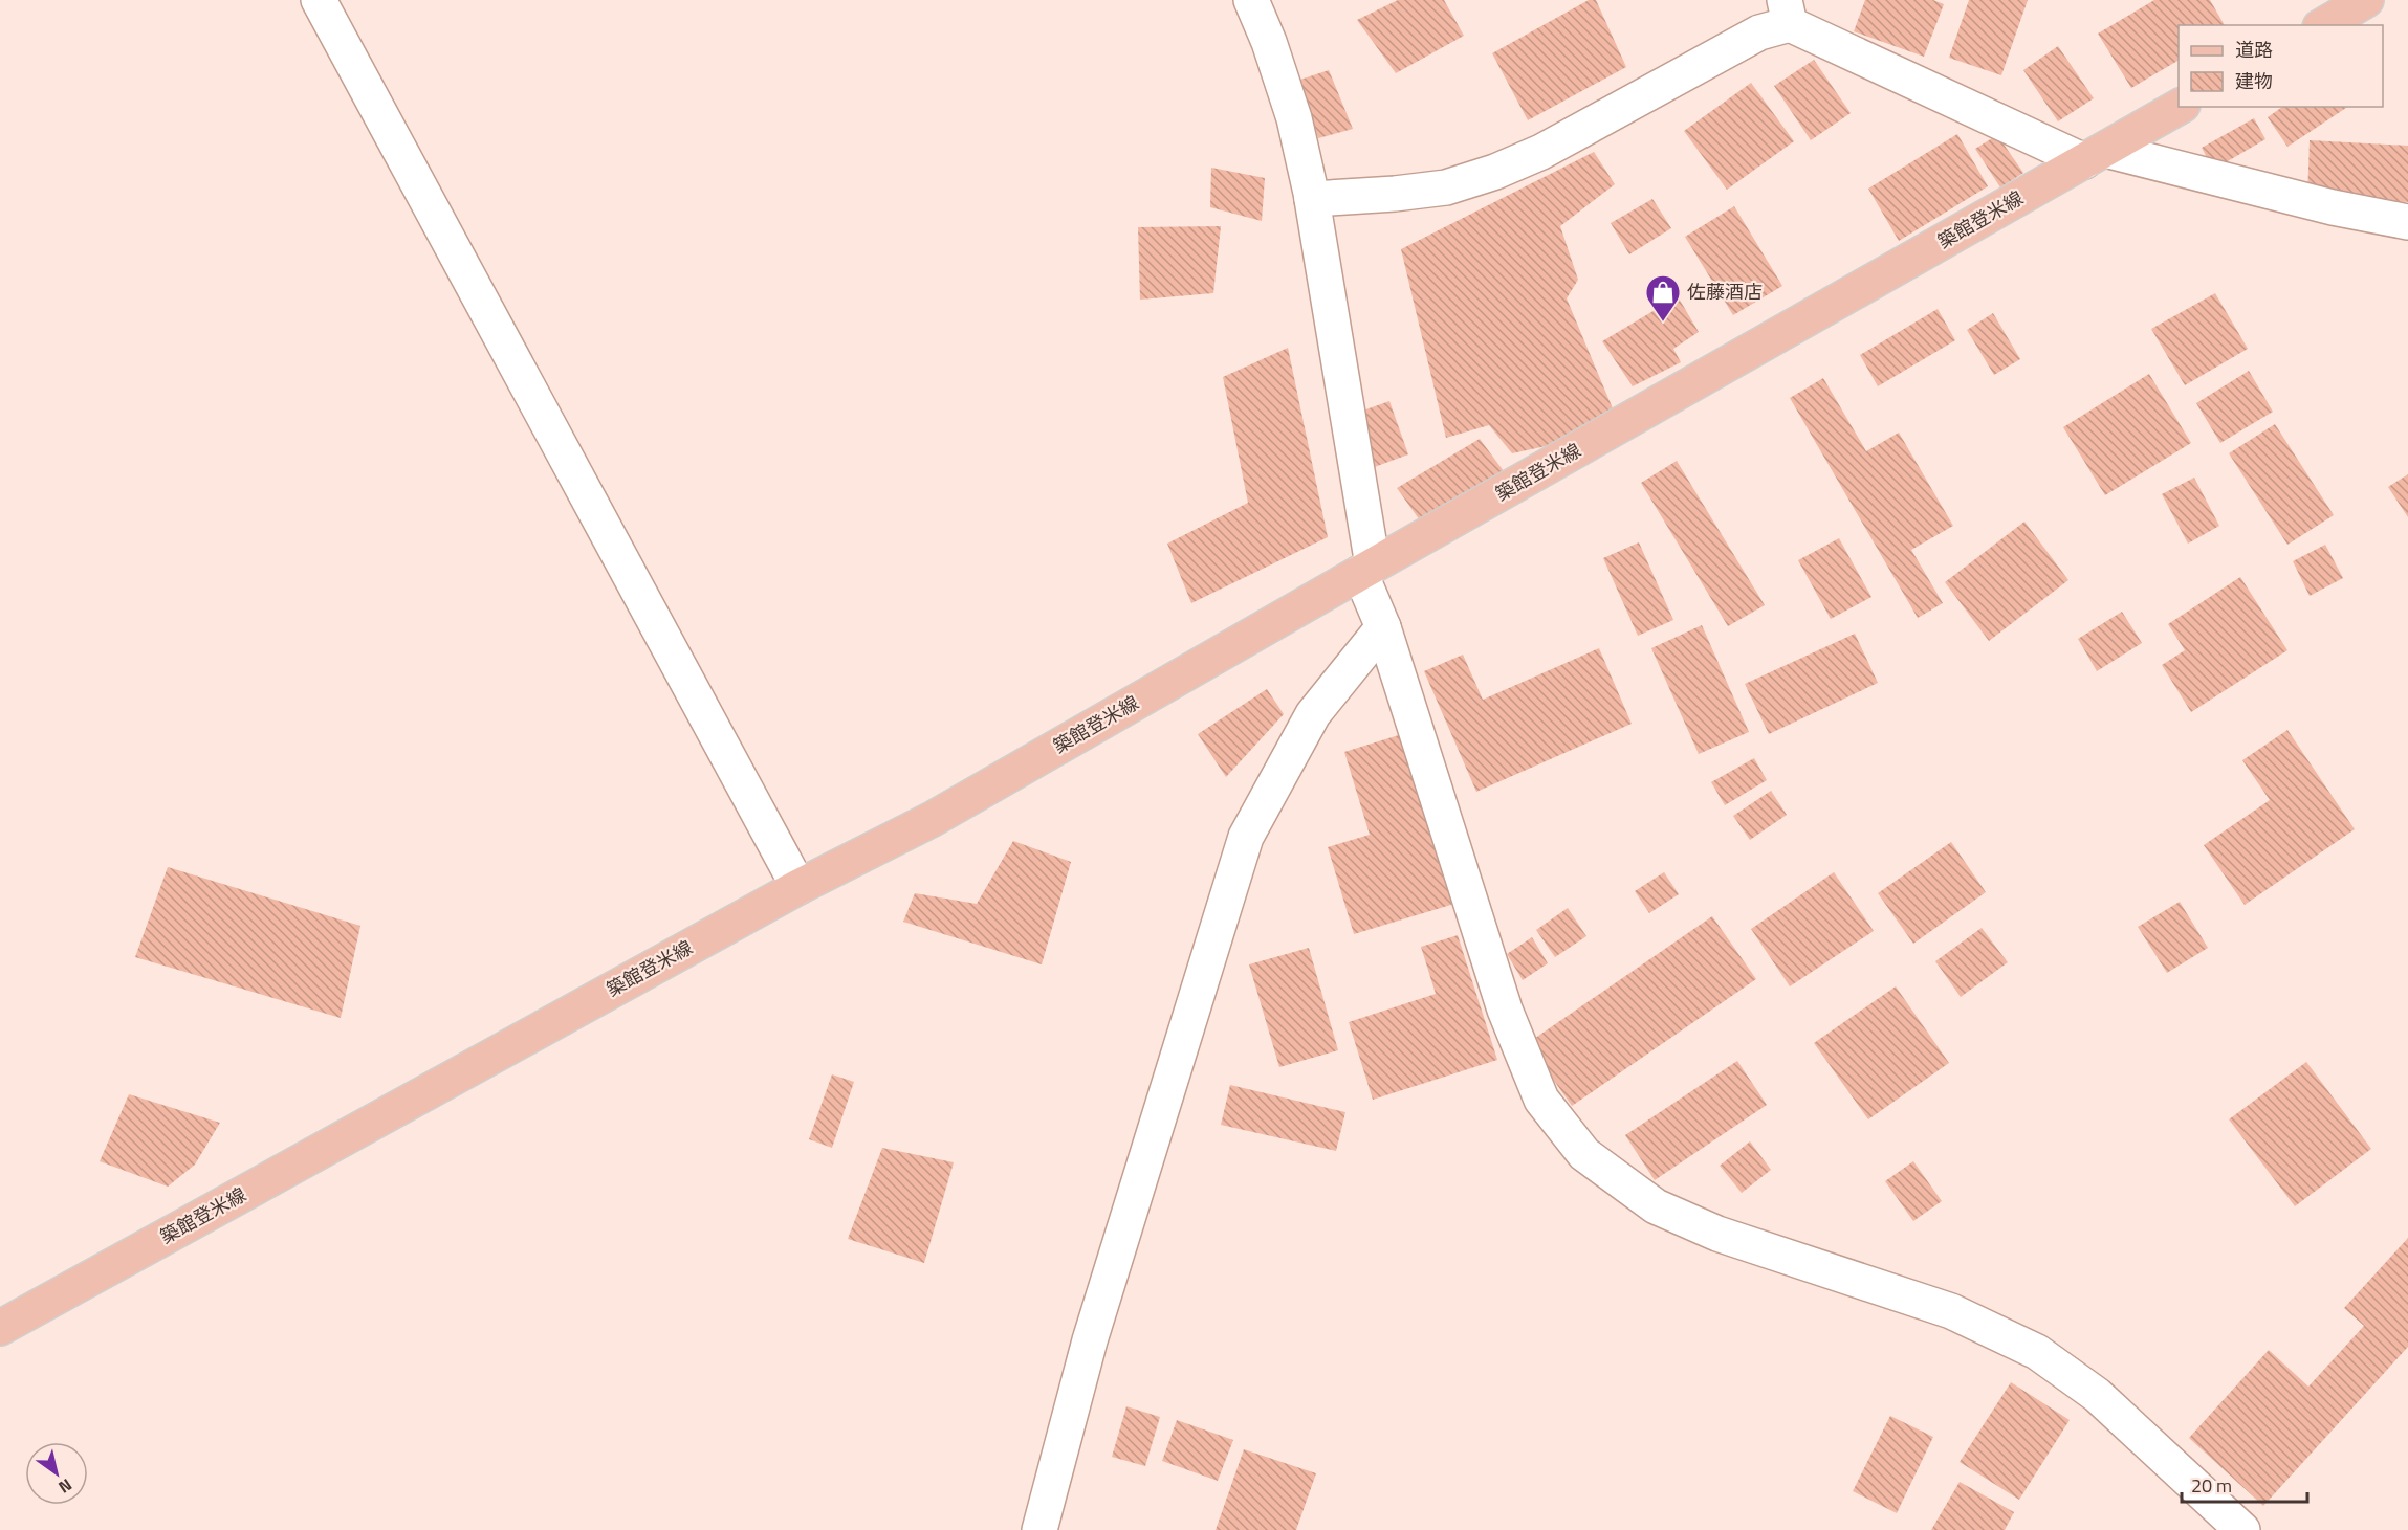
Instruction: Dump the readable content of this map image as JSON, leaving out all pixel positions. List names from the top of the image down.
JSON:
{
  "streets": {
    "main road": ["築館登米線"]
  },
  "places": {
    "shop": ["佐藤酒店"]
  },
  "legend": ["道路", "建物"],
  "scale_bar": "20 m",
  "north": "bottom right"
}
